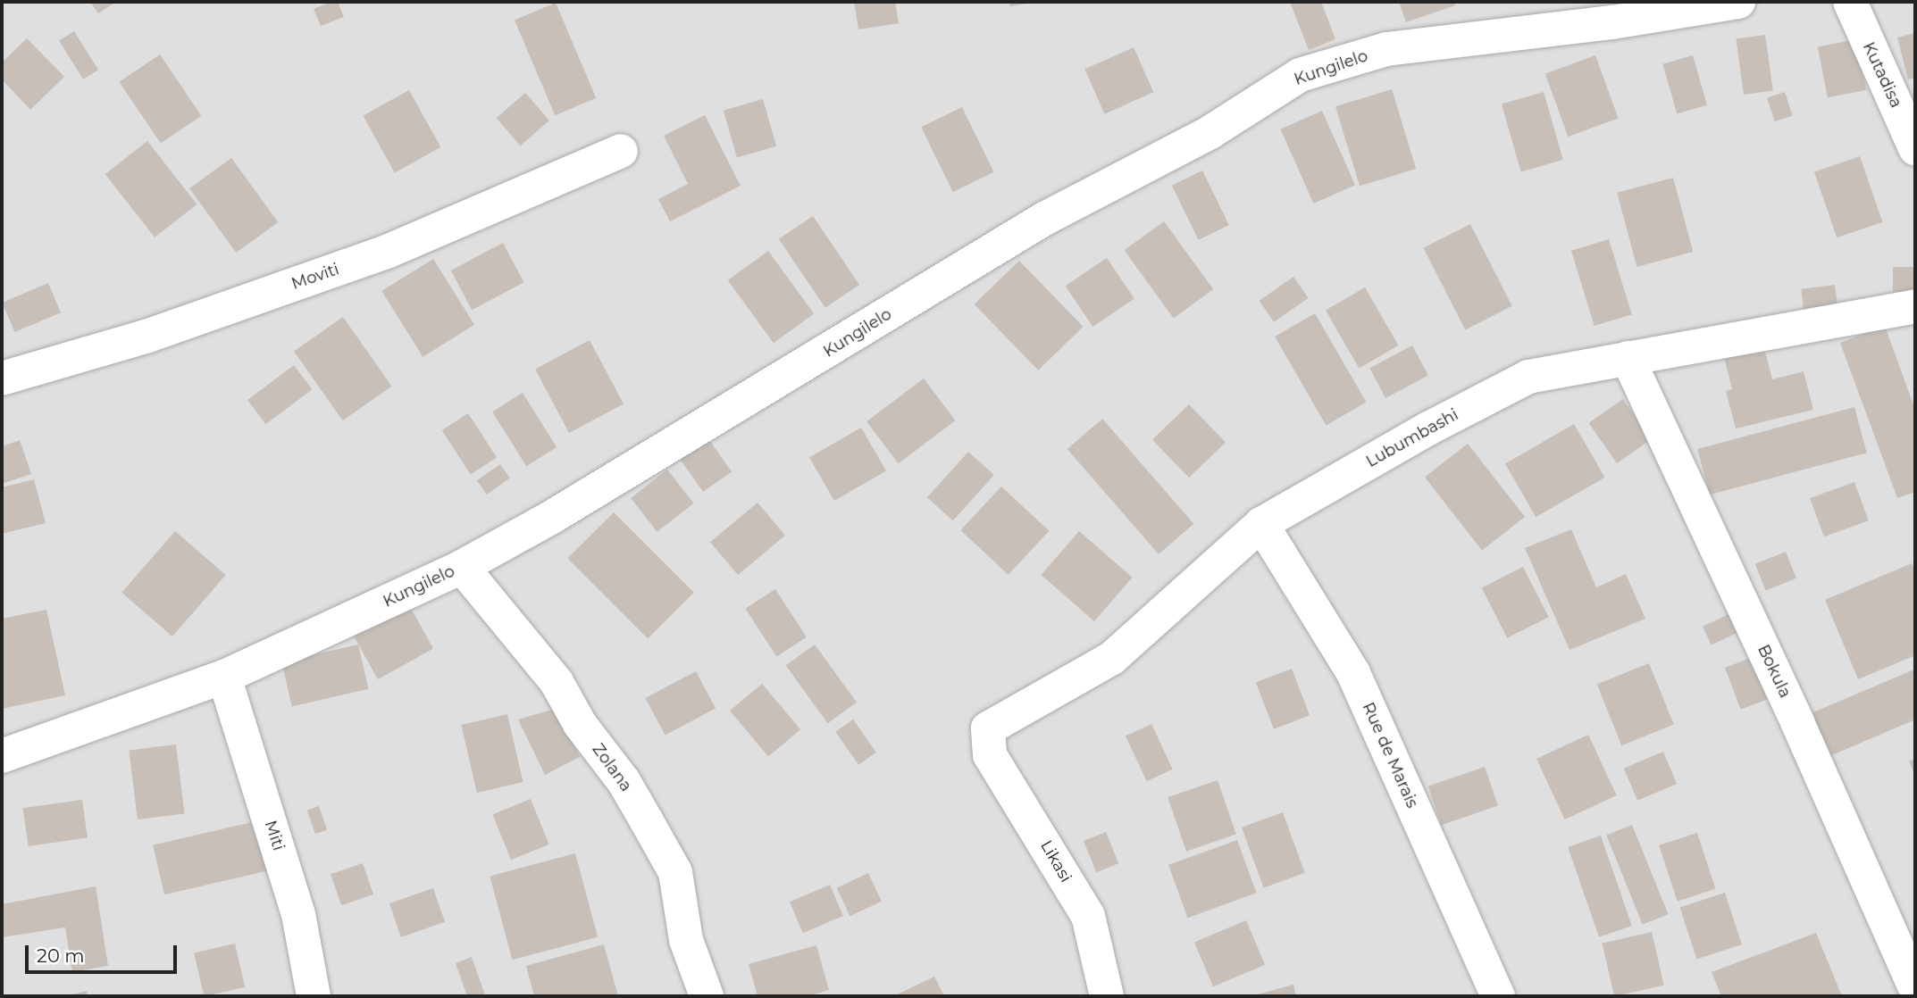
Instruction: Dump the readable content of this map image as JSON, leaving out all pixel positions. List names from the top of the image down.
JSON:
{
  "streets": {
    "street": [
      "Kungilelo",
      "Kutadisa",
      "Moviti",
      "Lubumbashi",
      "Bokula",
      "Rue de Marais",
      "Zolana",
      "Miti",
      "Likasi"
    ]
  },
  "crossings": [
    ["Kungilelo", "Zolana"],
    ["Kungilelo", "Miti"],
    ["Lubumbashi", "Bokula"],
    ["Lubumbashi", "Rue de Marais"],
    ["Lubumbashi", "Likasi"]
  ],
  "scale_bar": "20 m"
}
